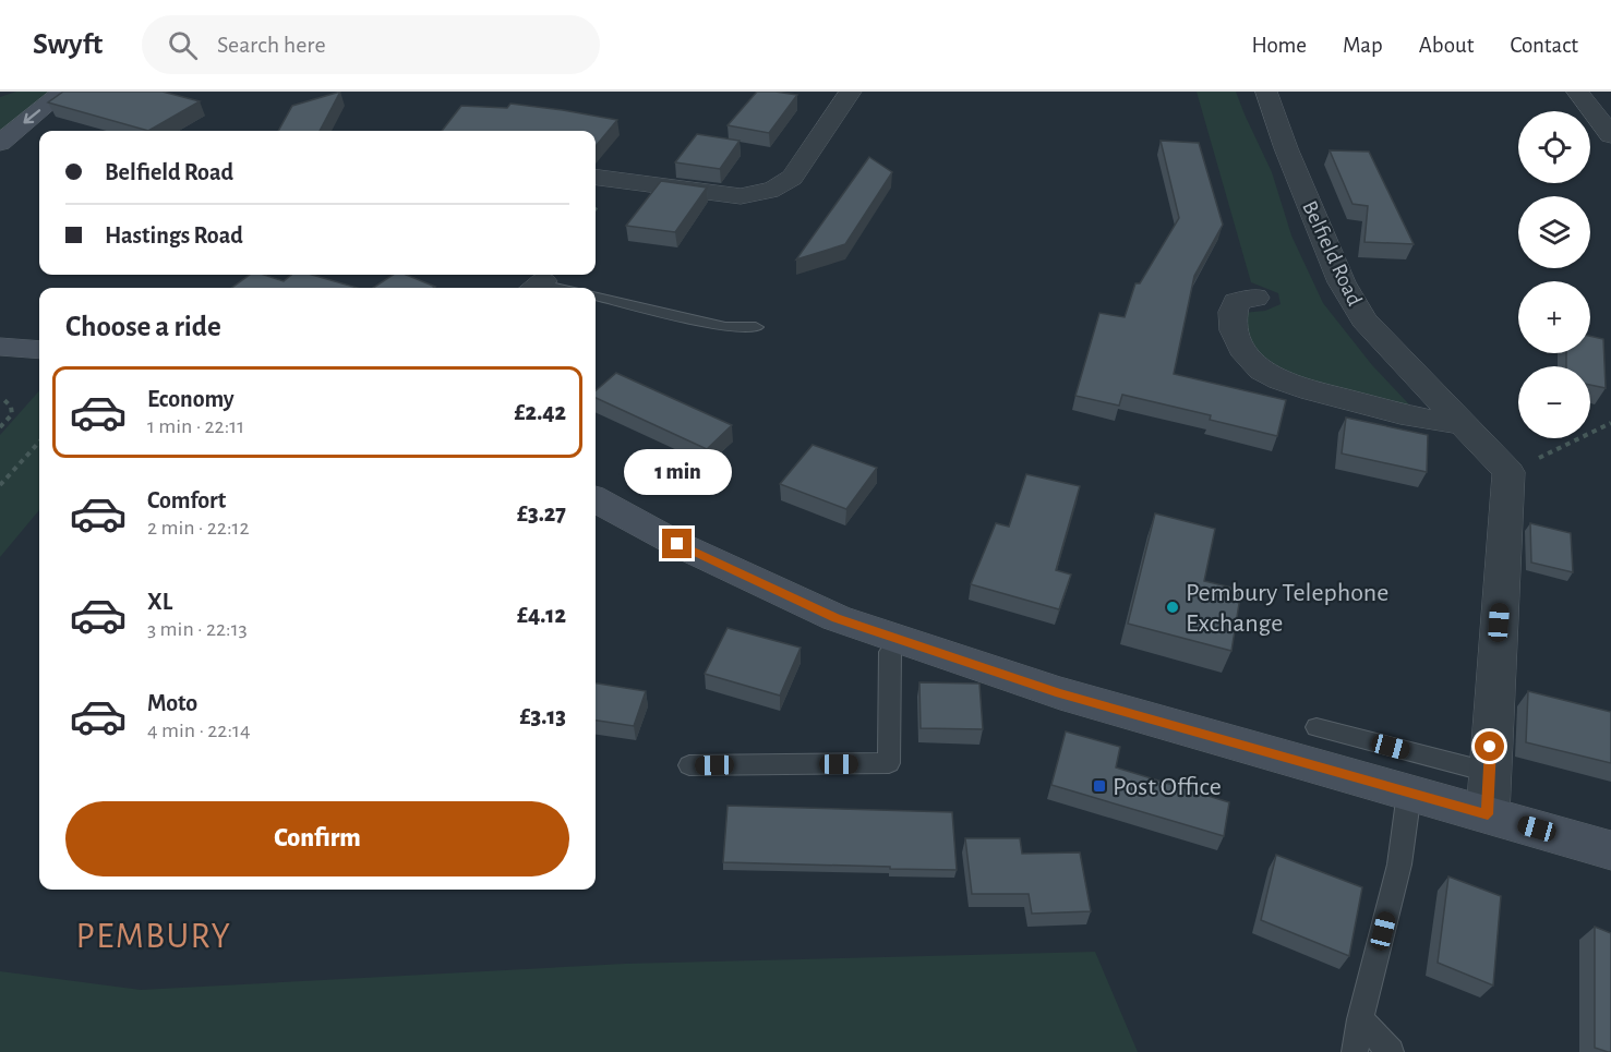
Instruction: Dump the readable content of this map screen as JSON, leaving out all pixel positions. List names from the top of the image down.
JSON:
{
  "streets": {
    "street": ["Belfield Road"]
  },
  "districts": ["PEMBURY"],
  "places": {
    "other": ["Pembury Telephone Exchange"],
    "transit": ["Post Office"]
  },
  "page": {
    "header": "Swyft",
    "search": "Search here",
    "nav": [
      "Home",
      "Map",
      "About",
      "Contact"
    ],
    "map_buttons": ["+", "−"],
    "banner": ["Belfield Road", "Hastings Road"],
    "heading": "Choose a ride",
    "list": [
      {
        "name": "Economy",
        "note": "1 min · 22:11",
        "value": "£2.42"
      },
      {
        "name": "Comfort",
        "note": "2 min · 22:12",
        "value": "£3.27"
      },
      {
        "name": "XL",
        "note": "3 min · 22:13",
        "value": "£4.12"
      },
      {
        "name": "Moto",
        "note": "4 min · 22:14",
        "value": "£3.13"
      }
    ],
    "bubble": "1 min",
    "buttons": "Confirm"
  }
}
